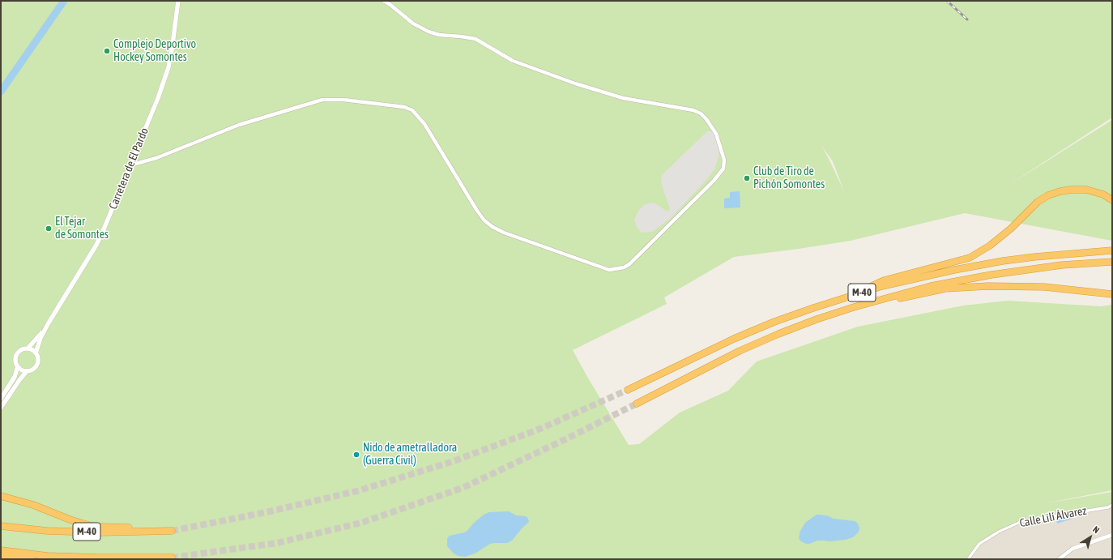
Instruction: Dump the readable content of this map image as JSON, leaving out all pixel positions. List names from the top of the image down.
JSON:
{
  "streets": {
    "highway": ["M-40"],
    "street": ["Carretera de El Pardo", "Calle Lilí Álvarez"]
  },
  "places": [
    "Complejo Deportivo Hockey Somontes",
    "Club de Tiro de Pichón Somontes",
    "El Tejar de Somontes",
    "Nido de ametralladora (Guerra Civil)"
  ],
  "north": "top right"
}
